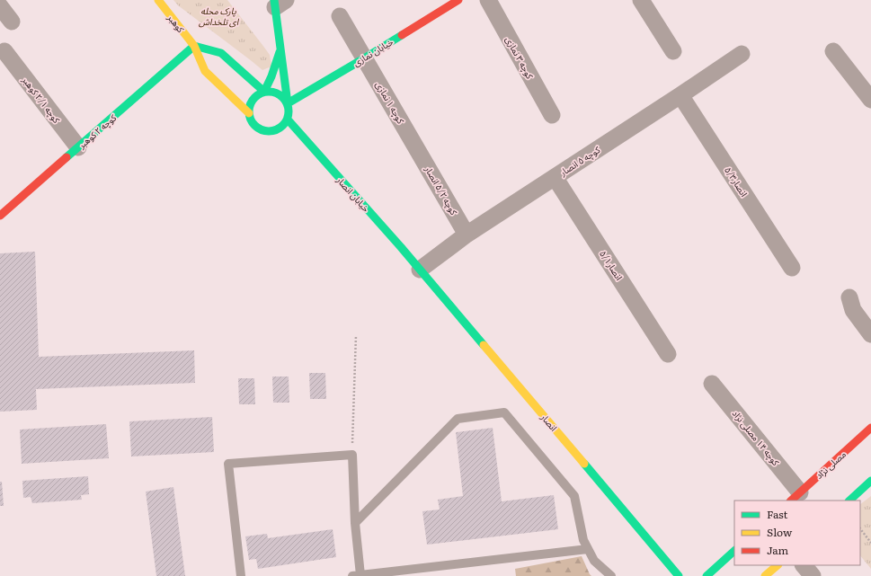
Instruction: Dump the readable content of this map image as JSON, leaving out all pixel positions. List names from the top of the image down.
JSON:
{
  "streets": {
    "street": [
      "کوهبر",
      "خیابان نمازی",
      "کوچه ۳ نمازی",
      "کوچه ۲/۱ کوهبر",
      "کوچه ۱ نمازی",
      "کوچه ۲ کوهبر",
      "کوچه ۵ انصار",
      "انصار۵/۳",
      "کوچه ۵/۲ انصار",
      "خیابان انصار",
      "انصار۵/۱",
      "انصار",
      "کوچه ۱۴ مصلی نژاد",
      "مصلی نژاد"
    ]
  },
  "crossings": [
    ["کوهبر", "خیابان نمازی"],
    ["کوهبر", "کوچه ۲ کوهبر"],
    ["کوهبر", "خیابان انصار"],
    ["خیابان نمازی", "کوچه ۱ نمازی"],
    ["خیابان نمازی", "خیابان انصار"],
    ["کوچه ۲/۱ کوهبر", "کوچه ۲ کوهبر"],
    ["کوچه ۱ نمازی", "کوچه ۵/۲ انصار"],
    ["کوچه ۵ انصار", "انصار۵/۳"],
    ["کوچه ۵ انصار", "کوچه ۵/۲ انصار"],
    ["کوچه ۵ انصار", "خیابان انصار"],
    ["کوچه ۵ انصار", "انصار۵/۱"],
    ["کوچه ۵ انصار", "انصار"],
    ["خیابان انصار", "انصار"],
    ["کوچه ۱۴ مصلی نژاد", "مصلی نژاد"]
  ],
  "parks": ["پارک محله ای تلخداش"],
  "legend": ["Fast", "Slow", "Jam"]
}
